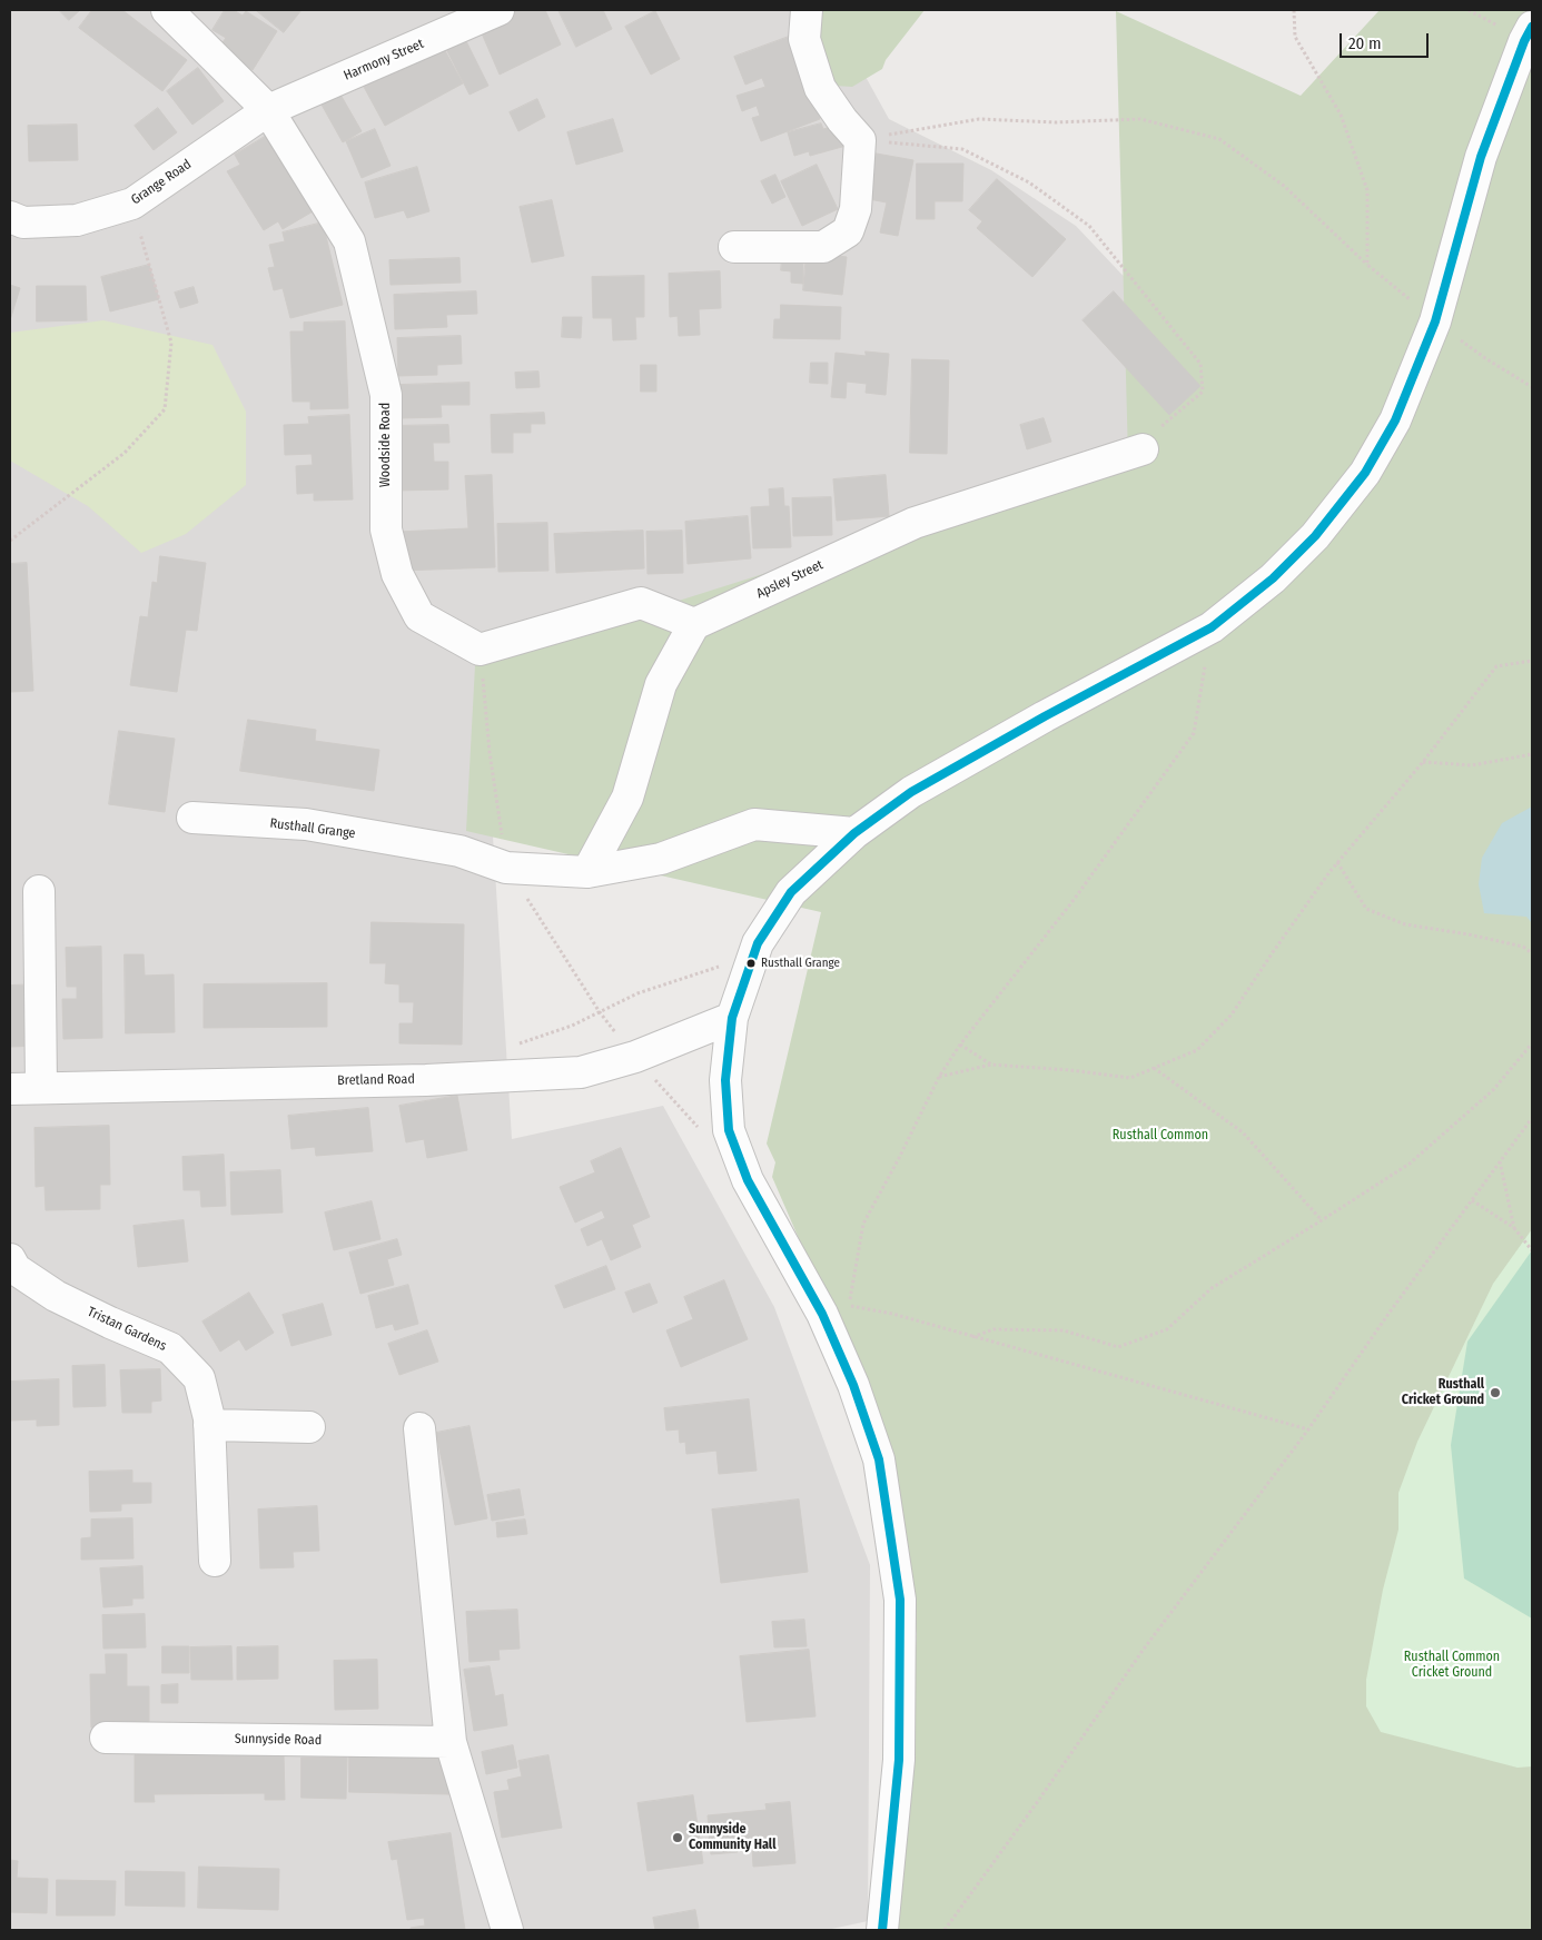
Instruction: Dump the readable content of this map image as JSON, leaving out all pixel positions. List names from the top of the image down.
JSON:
{
  "streets": {
    "street": [
      "Harmony Street",
      "Grange Road",
      "Woodside Road",
      "Apsley Street",
      "Rusthall Grange",
      "Bretland Road",
      "Tristan Gardens",
      "Sunnyside Road"
    ]
  },
  "crossings": [
    ["Harmony Street", "Grange Road"],
    ["Harmony Street", "Woodside Road"],
    ["Grange Road", "Woodside Road"],
    ["Woodside Road", "Apsley Street"]
  ],
  "parks": ["Rusthall Common", "Rusthall Common Cricket Ground"],
  "places": ["Rusthall Grange", "Rusthall Cricket Ground", "Sunnyside Community Hall"],
  "scale_bar": "20 m"
}
